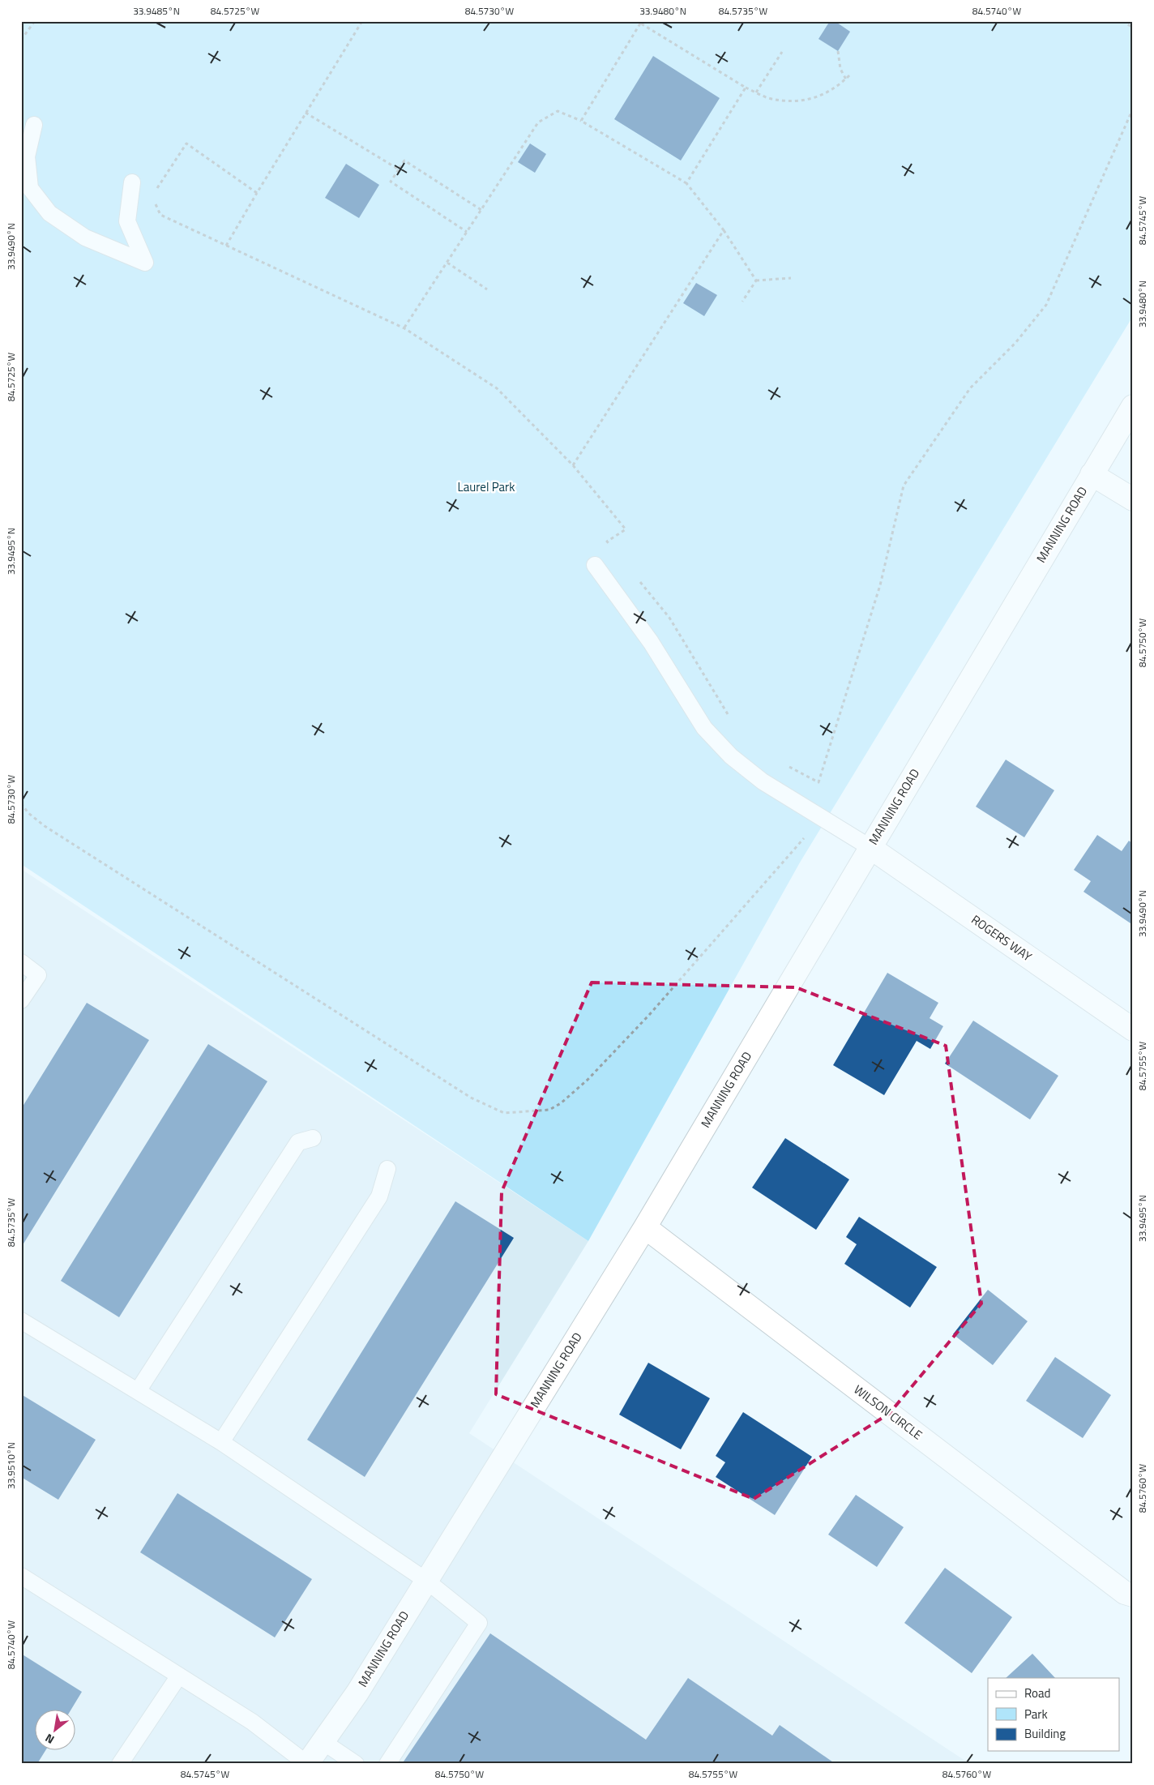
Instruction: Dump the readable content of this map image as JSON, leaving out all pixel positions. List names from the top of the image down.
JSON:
{
  "streets": {
    "street": ["MANNING ROAD", "ROGERS WAY", "WILSON CIRCLE"]
  },
  "crossings": [
    ["MANNING ROAD", "ROGERS WAY"],
    ["MANNING ROAD", "WILSON CIRCLE"]
  ],
  "parks": ["Laurel Park"],
  "legend": ["Road", "Park", "Building"],
  "north": "bottom left",
  "coordinates": [
    "33.9485°N",
    "84.5725°W",
    "84.5730°W",
    "33.9480°N",
    "84.5735°W",
    "84.5740°W",
    "84.5745°W",
    "33.9490°N",
    "33.9495°N",
    "84.5750°W",
    "84.5755°W",
    "33.9510°N",
    "84.5760°W"
  ]
}
